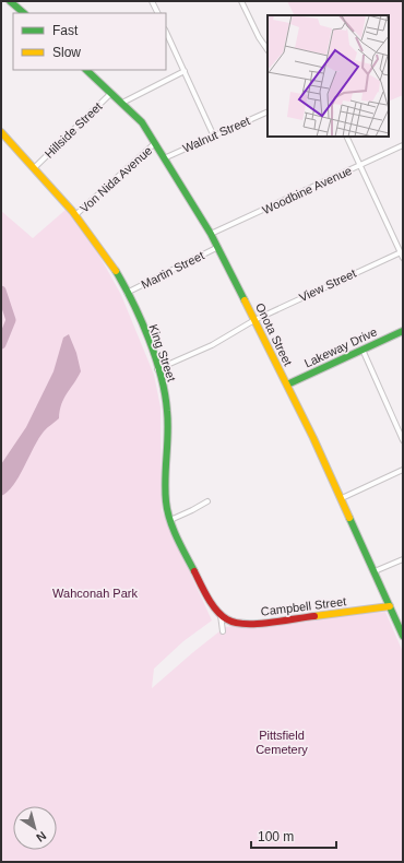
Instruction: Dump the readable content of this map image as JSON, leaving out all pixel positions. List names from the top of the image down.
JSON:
{
  "streets": {
    "street": [
      "Hillside Street",
      "Walnut Street",
      "Von Nida Avenue",
      "Woodbine Avenue",
      "Martin Street",
      "View Street",
      "Onota Street",
      "Lakeway Drive",
      "King Street",
      "Campbell Street"
    ]
  },
  "crossings": [
    ["Hillside Street", "Onota Street"],
    ["Hillside Street", "King Street"],
    ["Walnut Street", "Onota Street"],
    ["Von Nida Avenue", "Onota Street"],
    ["Von Nida Avenue", "King Street"],
    ["Woodbine Avenue", "Onota Street"],
    ["Martin Street", "Onota Street"],
    ["Martin Street", "King Street"],
    ["View Street", "Onota Street"],
    ["View Street", "King Street"],
    ["Onota Street", "Lakeway Drive"],
    ["Onota Street", "Campbell Street"],
    ["King Street", "Campbell Street"]
  ],
  "parks": ["Wahconah Park", "Pittsfield Cemetery"],
  "legend": ["Fast", "Slow"],
  "scale_bar": "100 m",
  "north": "bottom right"
}
